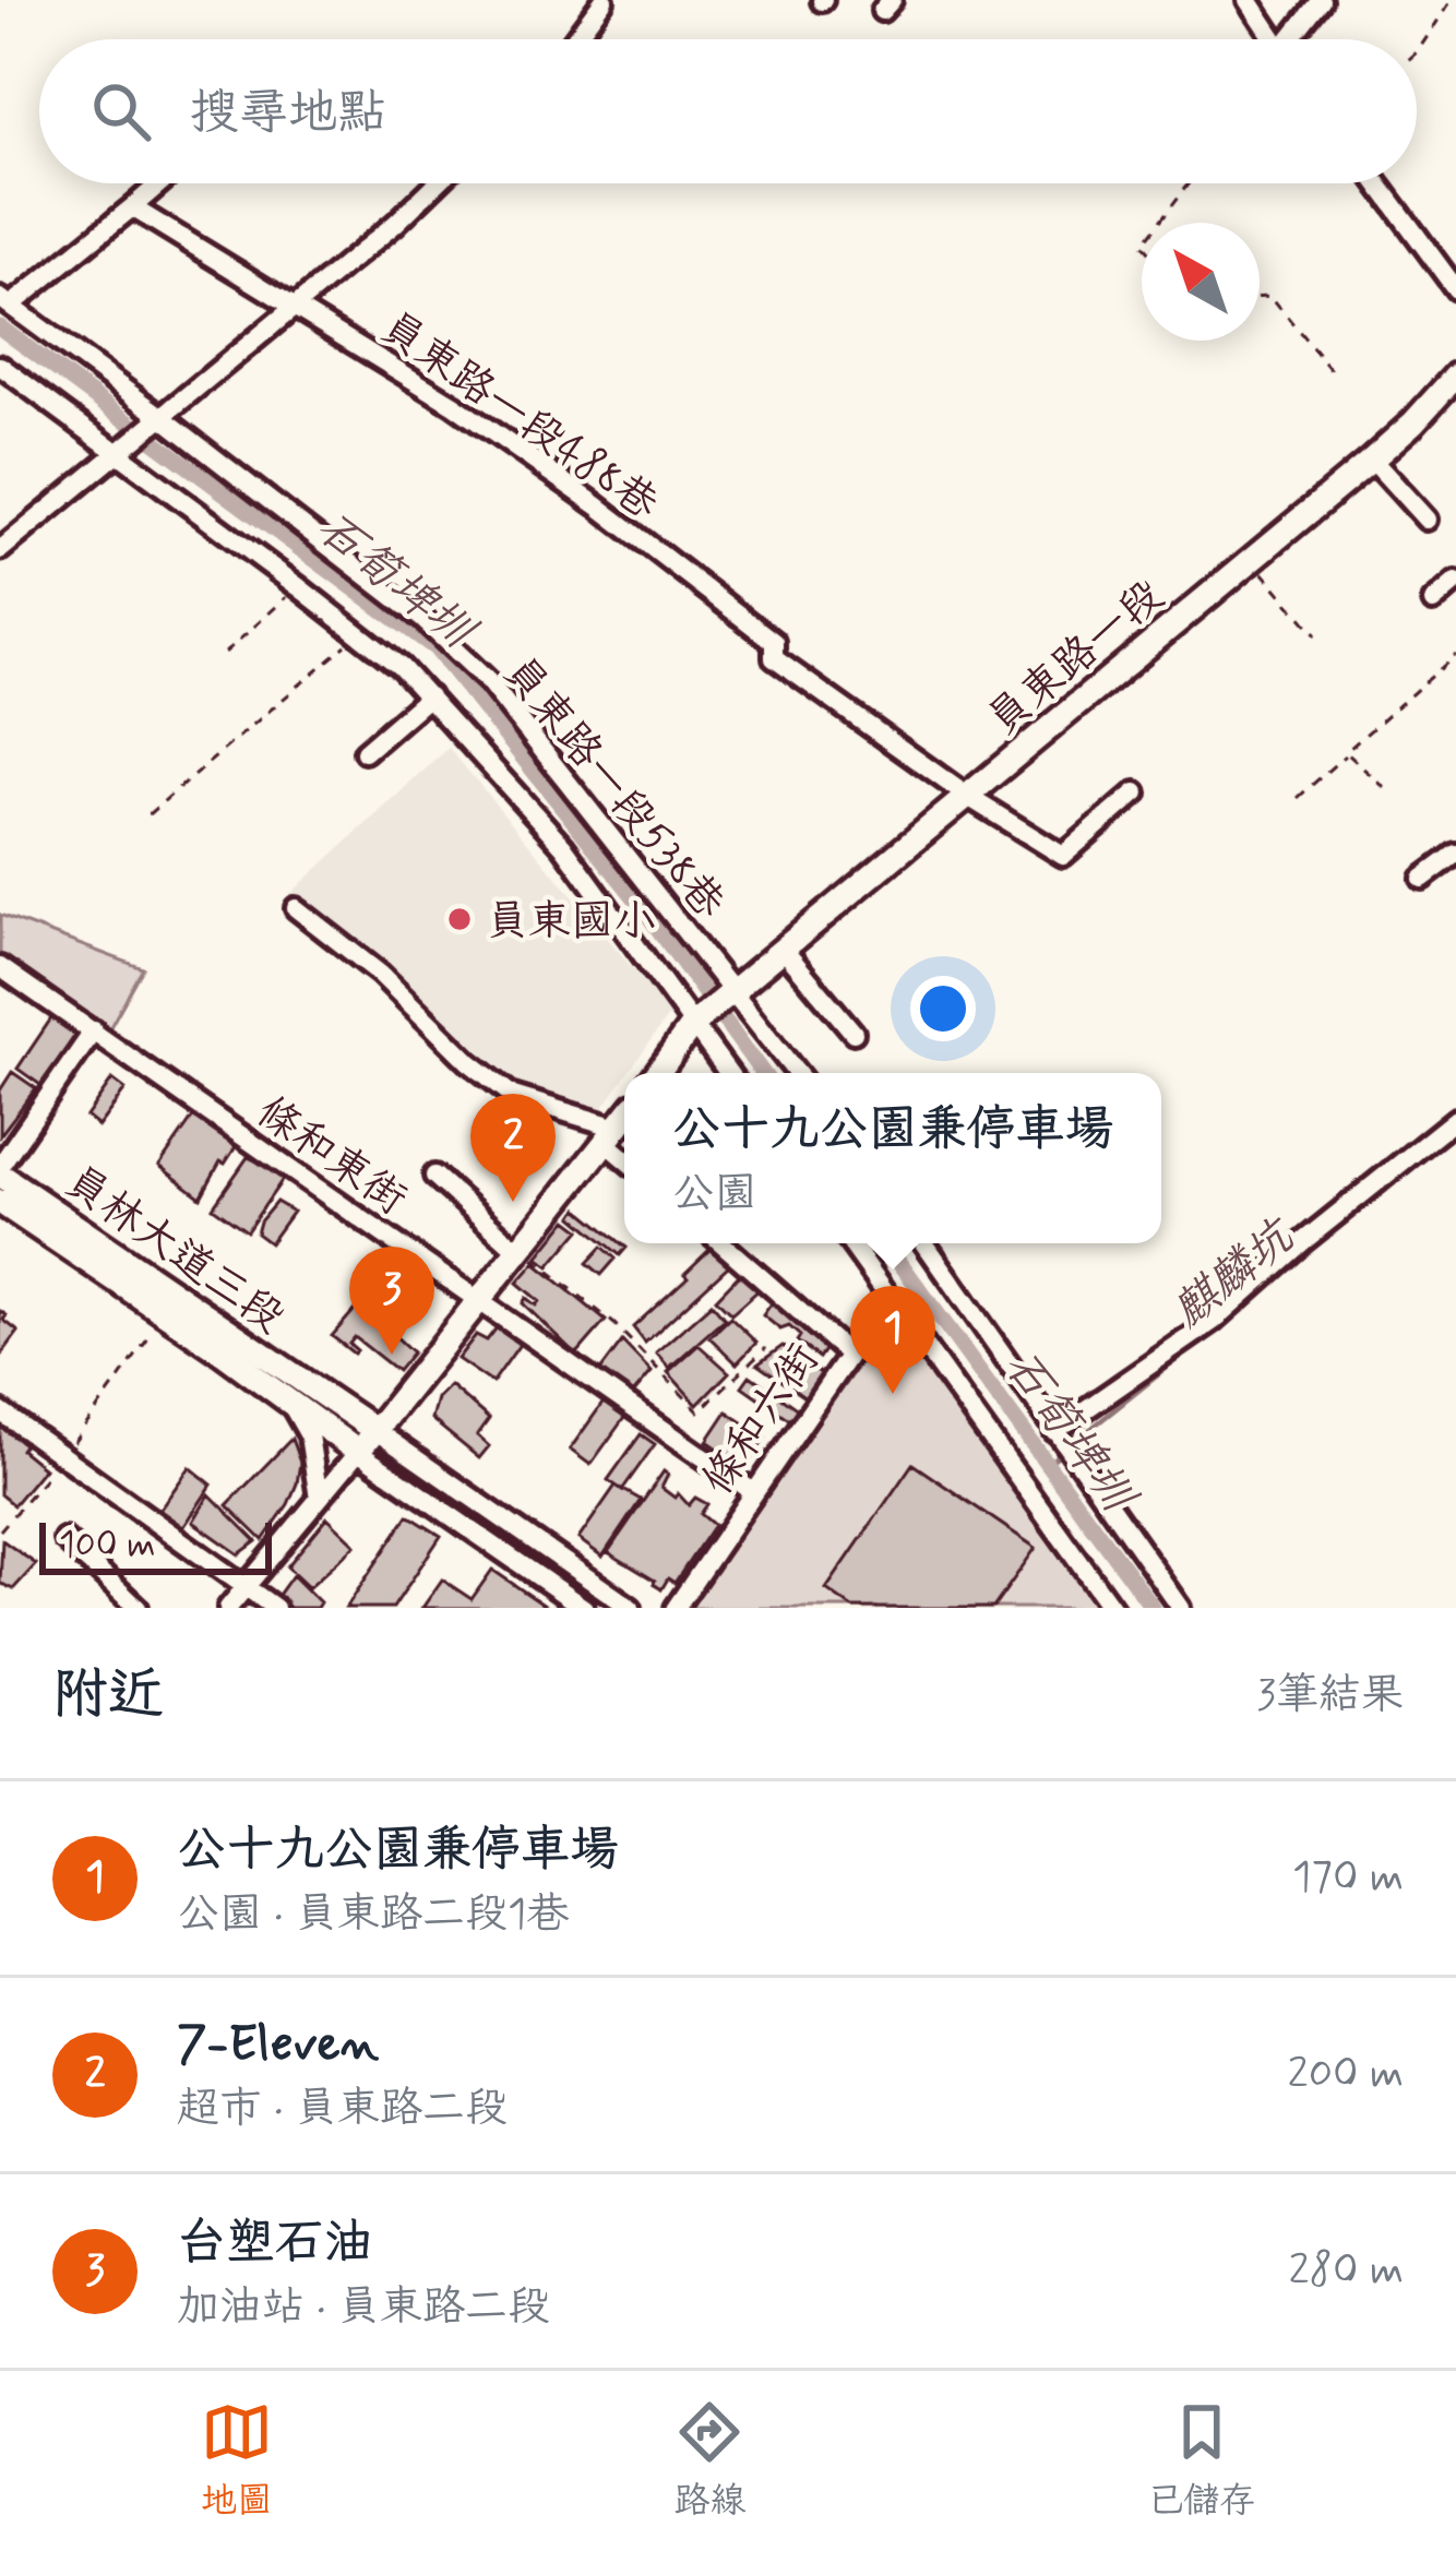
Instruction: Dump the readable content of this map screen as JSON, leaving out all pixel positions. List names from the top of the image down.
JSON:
{
  "streets": {
    "main road": ["員東路一段", "員林大道三段"],
    "street": [
      "員東路一段488巷",
      "員東路一段538巷",
      "條和東街",
      "條和六街"
    ]
  },
  "crossings": [
    ["員東路一段488巷", "員東路一段"],
    ["員東路一段", "員東路一段538巷"],
    ["條和東街", "條和六街"]
  ],
  "water": ["石筍埤圳", "麒麟坑"],
  "places": ["員東國小"],
  "scale_bar": "100 m",
  "north": "top left",
  "page": {
    "search": "搜尋地點",
    "popup": ["公十九公園兼停車場", "公園"],
    "pins": ["2", "3", "1"],
    "scale": "100 m",
    "heading": ["附近", "3筆結果"],
    "list": [
      {
        "mark": "1",
        "name": "公十九公園兼停車場",
        "note": "公園 · 員東路二段1巷",
        "value": "170 m"
      },
      {
        "mark": "2",
        "name": "7-Eleven",
        "note": "超市 · 員東路二段",
        "value": "200 m"
      },
      {
        "mark": "3",
        "name": "台塑石油",
        "note": "加油站 · 員東路二段",
        "value": "280 m"
      }
    ],
    "nav": ["地圖", "路線", "已儲存"]
  }
}
